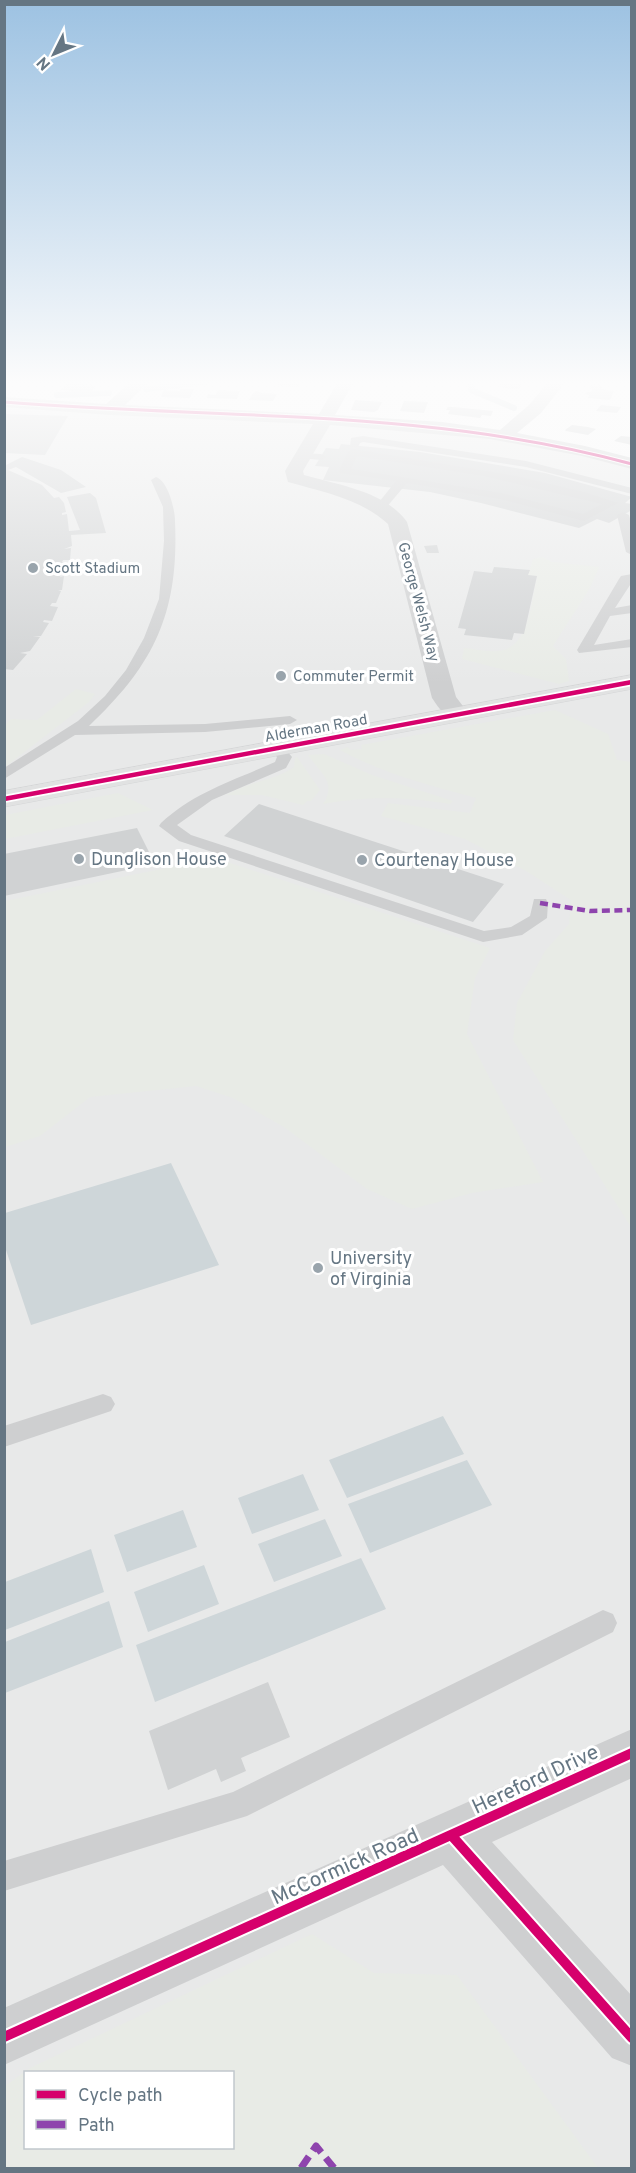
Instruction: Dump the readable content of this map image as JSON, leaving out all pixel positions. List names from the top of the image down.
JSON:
{
  "streets": {
    "main road": ["Alderman Road"],
    "street": ["George Welsh Way", "Hereford Drive", "McCormick Road"]
  },
  "crossings": [
    ["George Welsh Way", "Alderman Road"],
    ["Hereford Drive", "McCormick Road"]
  ],
  "places": [
    "Scott Stadium",
    "Commuter Permit",
    "Dunglison House",
    "Courtenay House",
    "University of Virginia"
  ],
  "legend": ["Cycle path", "Path"],
  "north": "bottom left"
}
